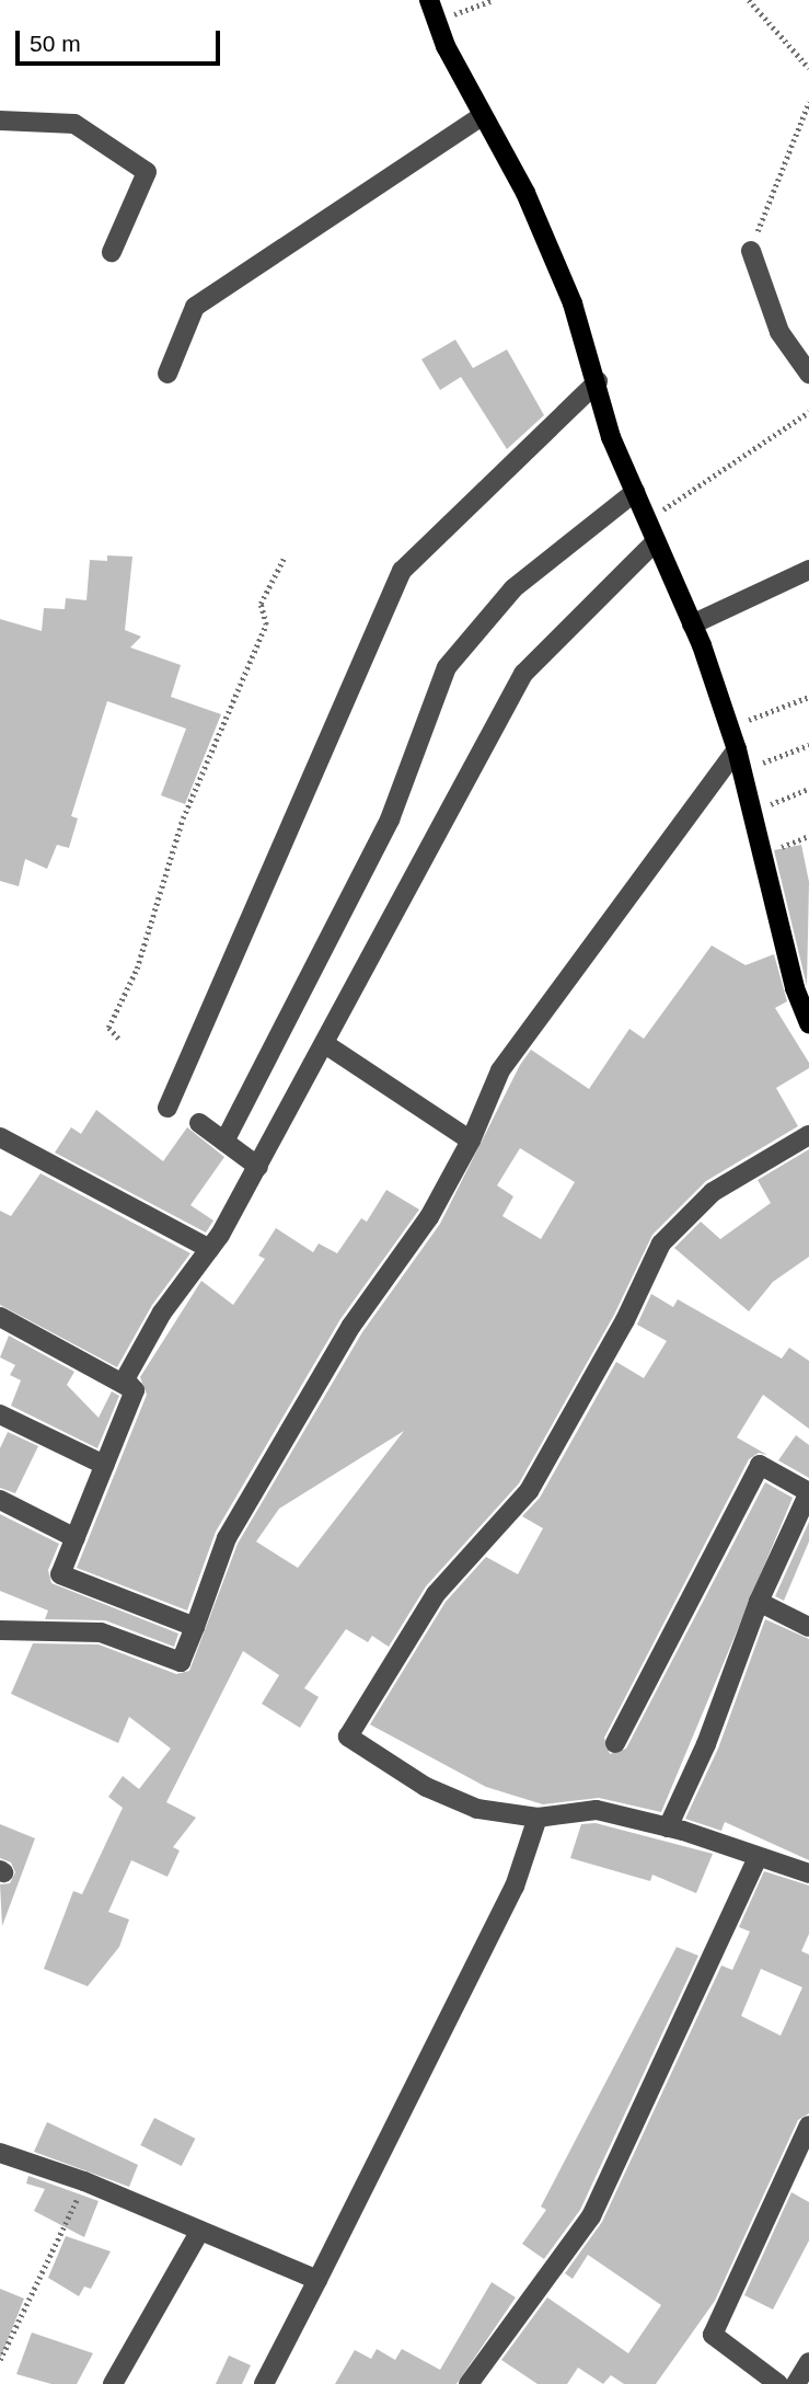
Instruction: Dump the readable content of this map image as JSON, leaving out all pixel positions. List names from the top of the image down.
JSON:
{
  "scale_bar": "50 m"
}
